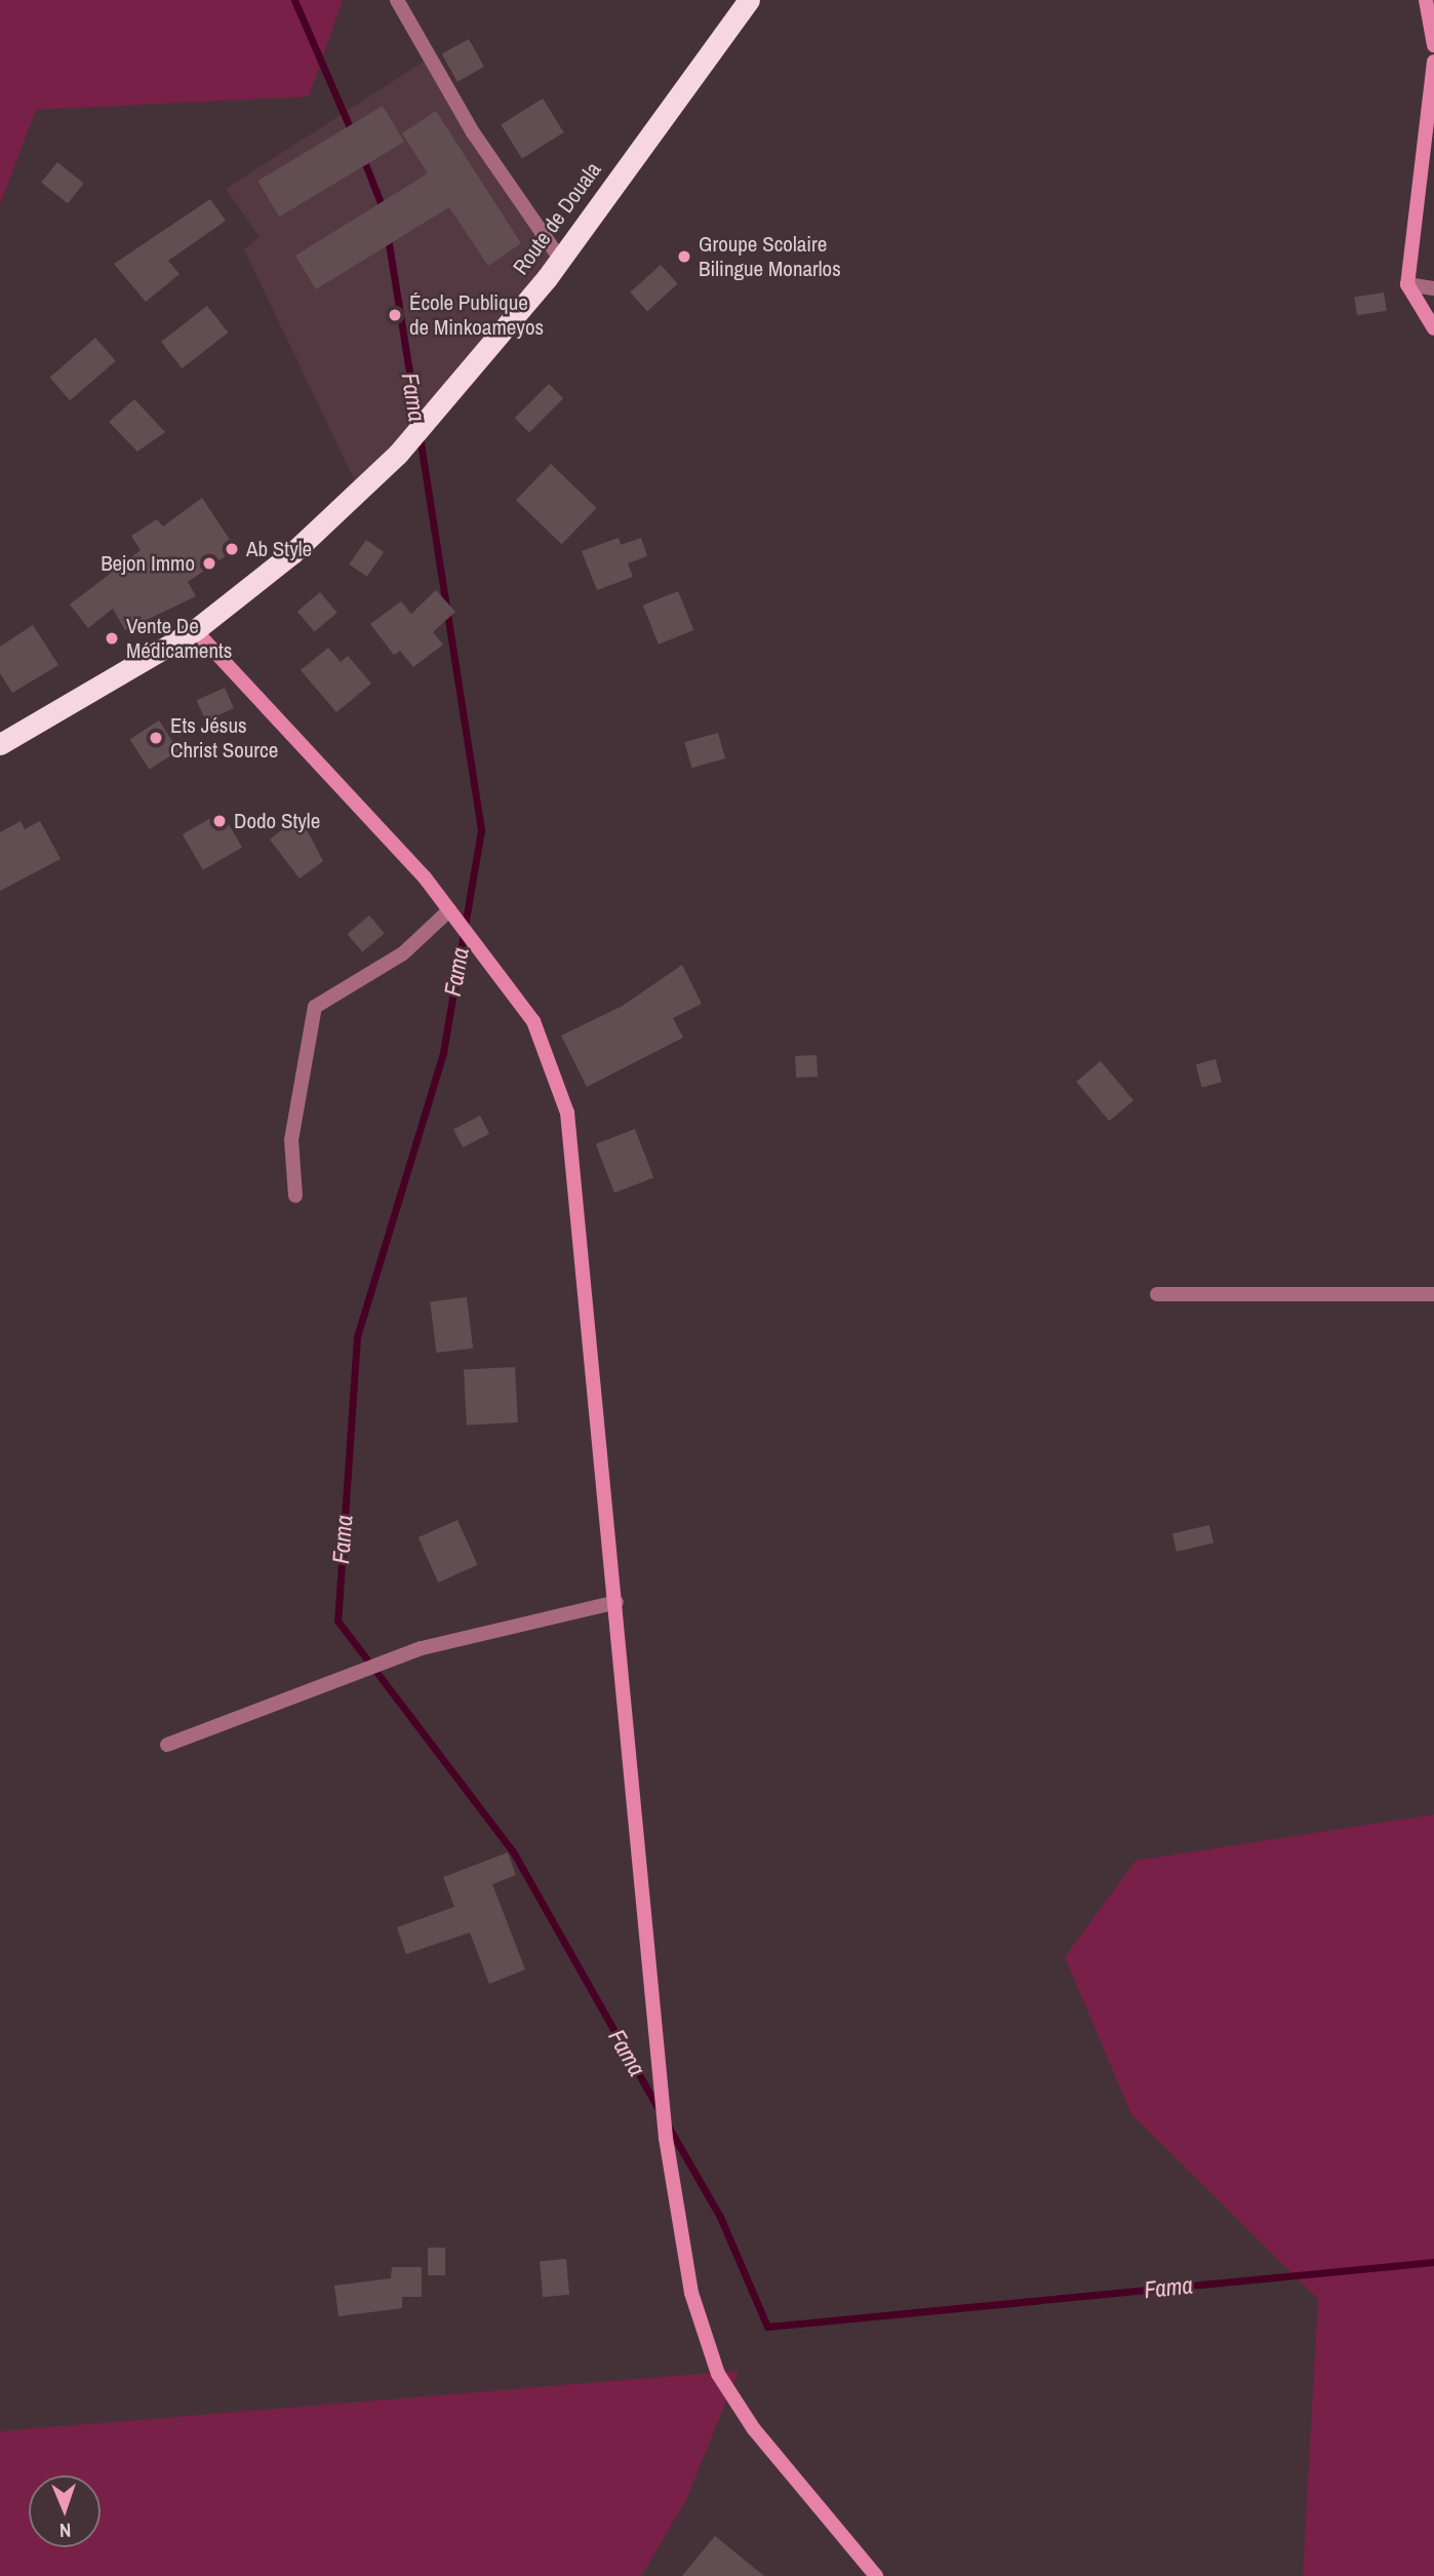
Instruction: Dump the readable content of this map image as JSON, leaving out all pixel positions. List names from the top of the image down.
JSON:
{
  "streets": {
    "highway": ["Route de Douala"]
  },
  "water": ["Fama"],
  "places": [
    "Groupe Scolaire Bilingue Monarlos",
    "École Publique de Minkoameyos",
    "Ab Style",
    "Bejon Immo",
    "Vente De Médicaments",
    "Ets Jésus Christ Source",
    "Dodo Style"
  ],
  "north": "bottom"
}
